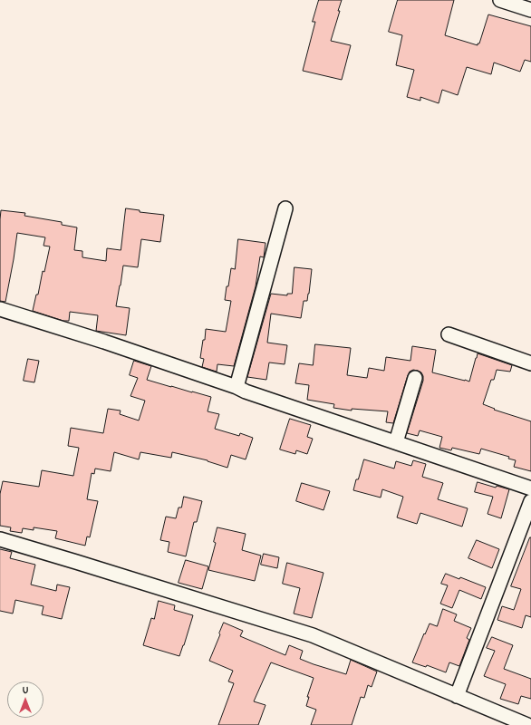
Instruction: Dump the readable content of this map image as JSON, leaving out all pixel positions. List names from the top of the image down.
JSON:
{
  "north": "top"
}
